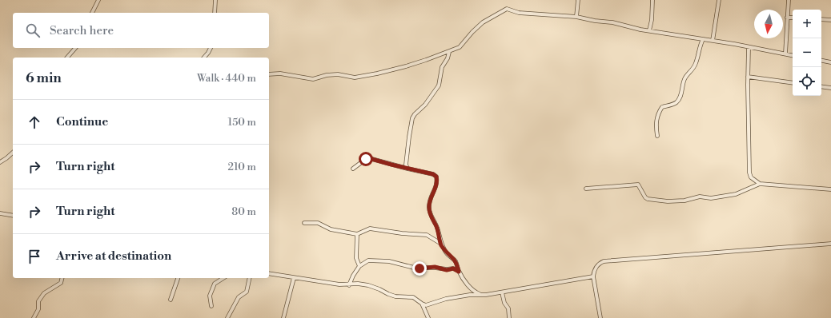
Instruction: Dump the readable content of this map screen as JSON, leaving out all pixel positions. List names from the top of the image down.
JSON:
{
  "north": "bottom",
  "page": {
    "map_buttons": ["+", "−"],
    "search": "Search here",
    "heading": ["6 min", "Walk · 440 m"],
    "list": [
      ["Continue", "150 m"],
      ["Turn right", "210 m"],
      ["Turn right", "80 m"],
      "Arrive at destination"
    ]
  }
}
